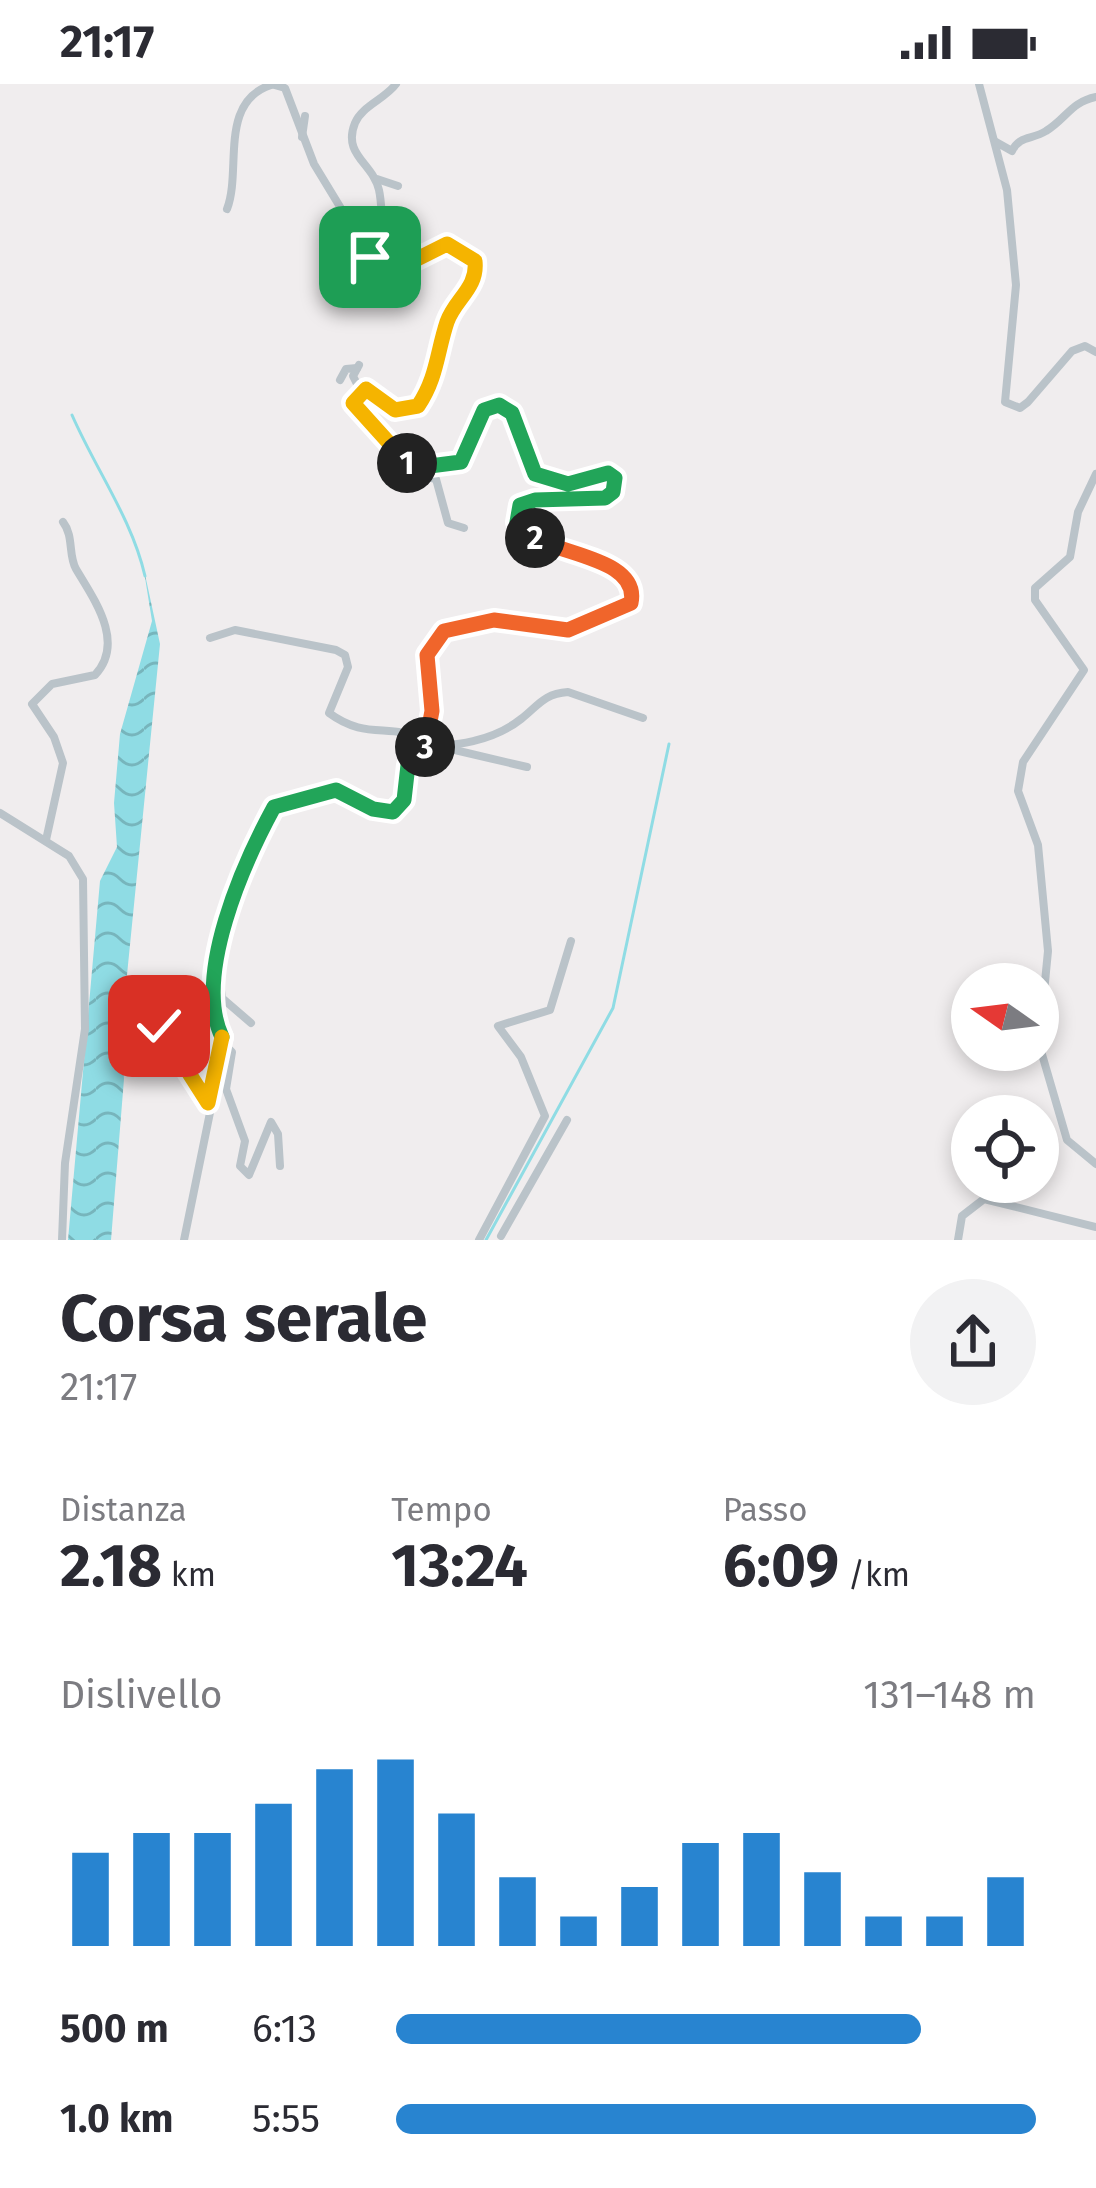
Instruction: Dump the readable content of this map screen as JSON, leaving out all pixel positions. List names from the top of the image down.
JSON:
{
  "north": "left",
  "page": {
    "status": "21:17",
    "pins": ["1", "2", "3"],
    "heading": ["Corsa serale", "21:17"],
    "stats": [
      ["Distanza", "2.18 km"],
      ["Tempo", "13:24"],
      ["Passo", "6:09 /km"]
    ],
    "chart": ["Dislivello", "131–148 m"],
    "list": [
      {
        "name": "500 m",
        "note": "6:13"
      },
      {
        "name": "1.0 km",
        "note": "5:55"
      }
    ]
  }
}
